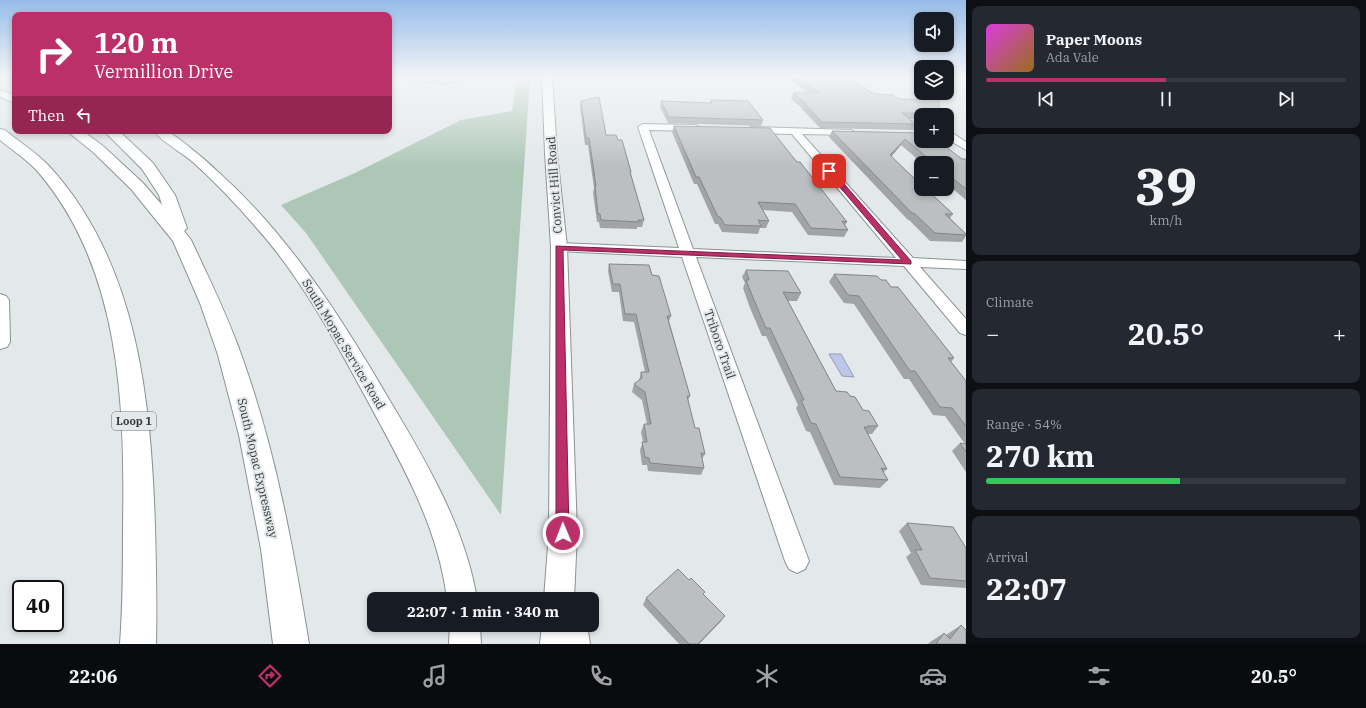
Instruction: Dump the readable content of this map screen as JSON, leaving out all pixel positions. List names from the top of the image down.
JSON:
{
  "streets": {
    "highway": ["Loop 1", "South Mopac Expressway"],
    "street": ["Convict Hill Road", "South Mopac Service Road", "Triboro Trail"]
  },
  "page": {
    "map_buttons": ["+", "−"],
    "turn": ["120 m", "Vermillion Drive"],
    "song": ["Paper Moons", "Ada Vale"],
    "then": "Then",
    "tile": [
      ["39", "km/h"],
      "Climate",
      ["Range · 54%", "270 km"],
      ["Arrival", "22:07"]
    ],
    "heat": ["−", "20.5°", "+"],
    "limit": "40",
    "trip": "22:07 · 1 min · 340 m",
    "tabs": ["22:06", "20.5°"]
  }
}
